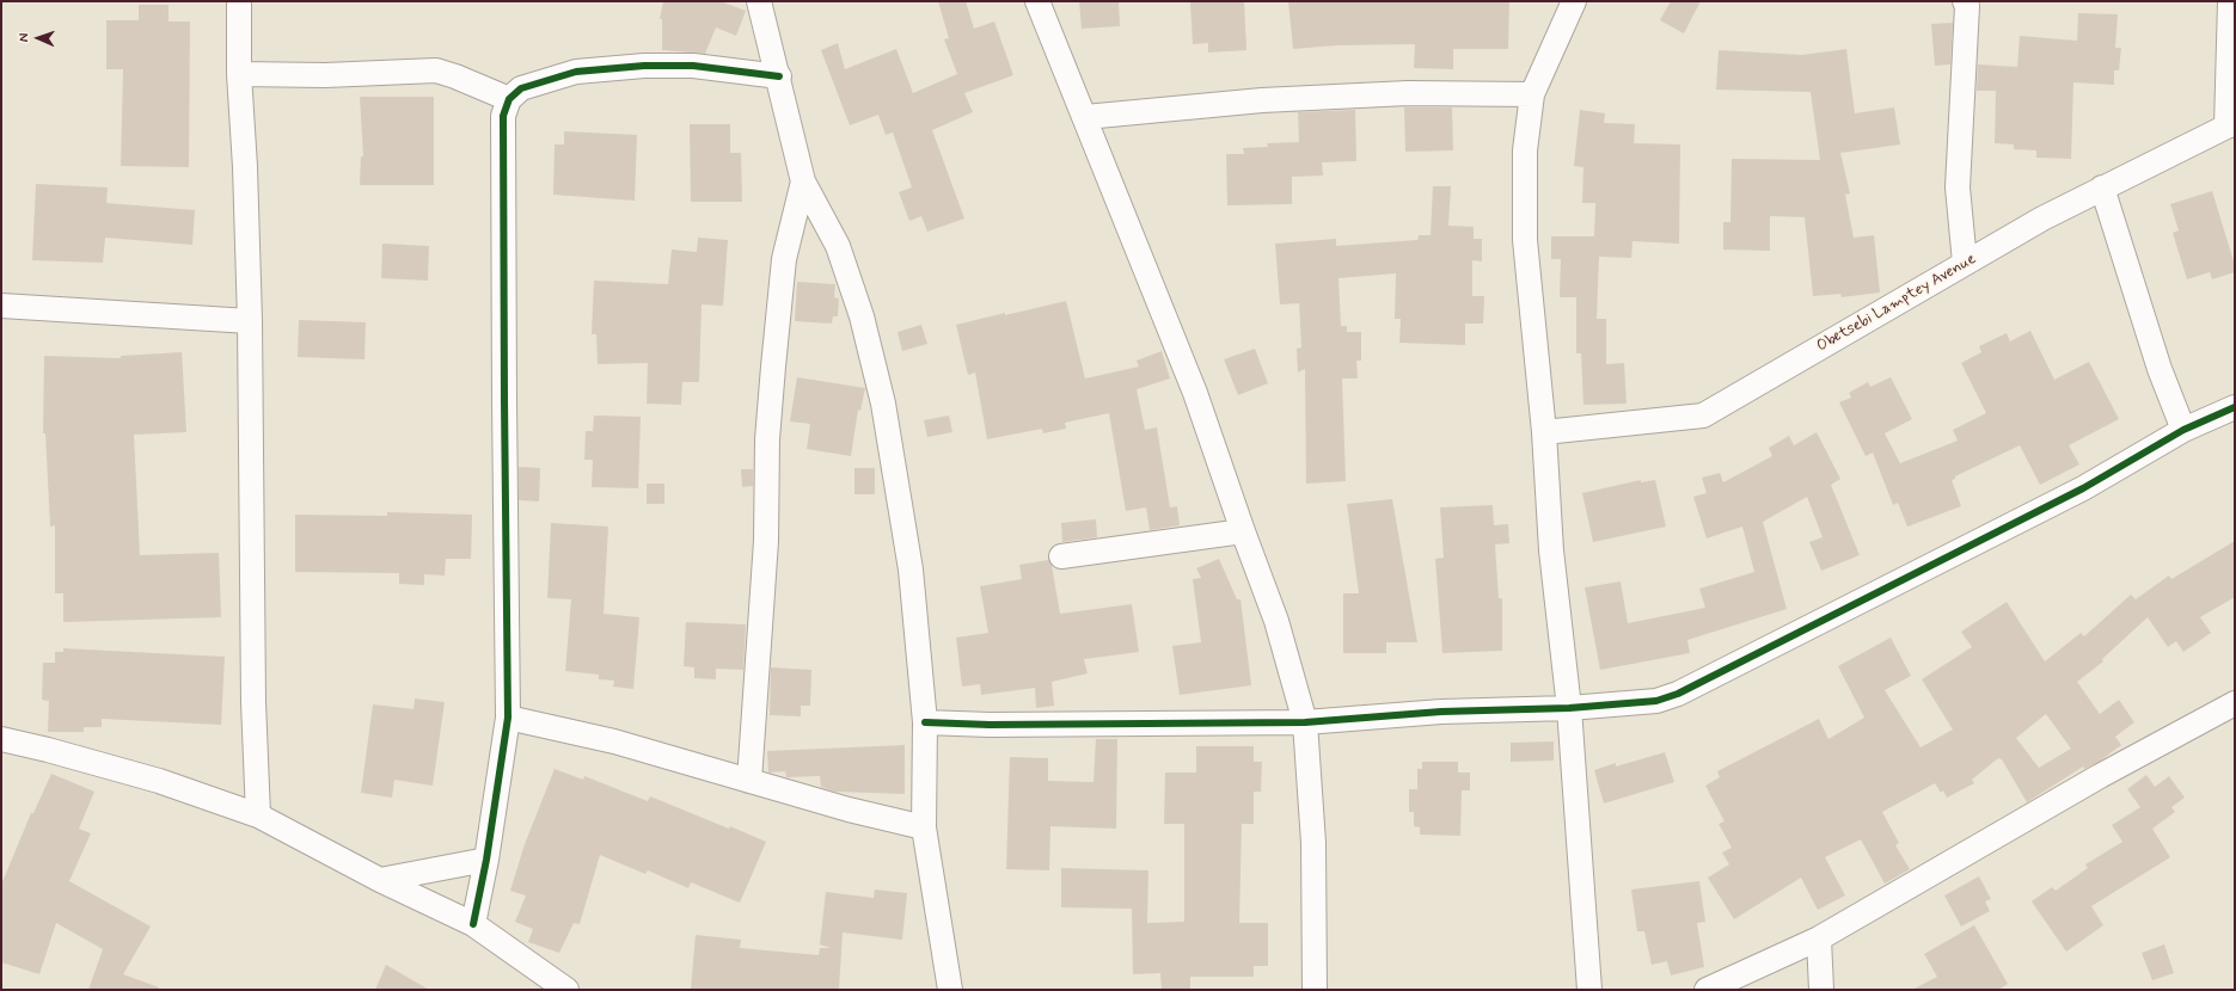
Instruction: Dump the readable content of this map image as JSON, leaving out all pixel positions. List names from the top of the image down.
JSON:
{
  "streets": {
    "street": ["Obetsebi Lamptey Avenue"]
  },
  "north": "left"
}
